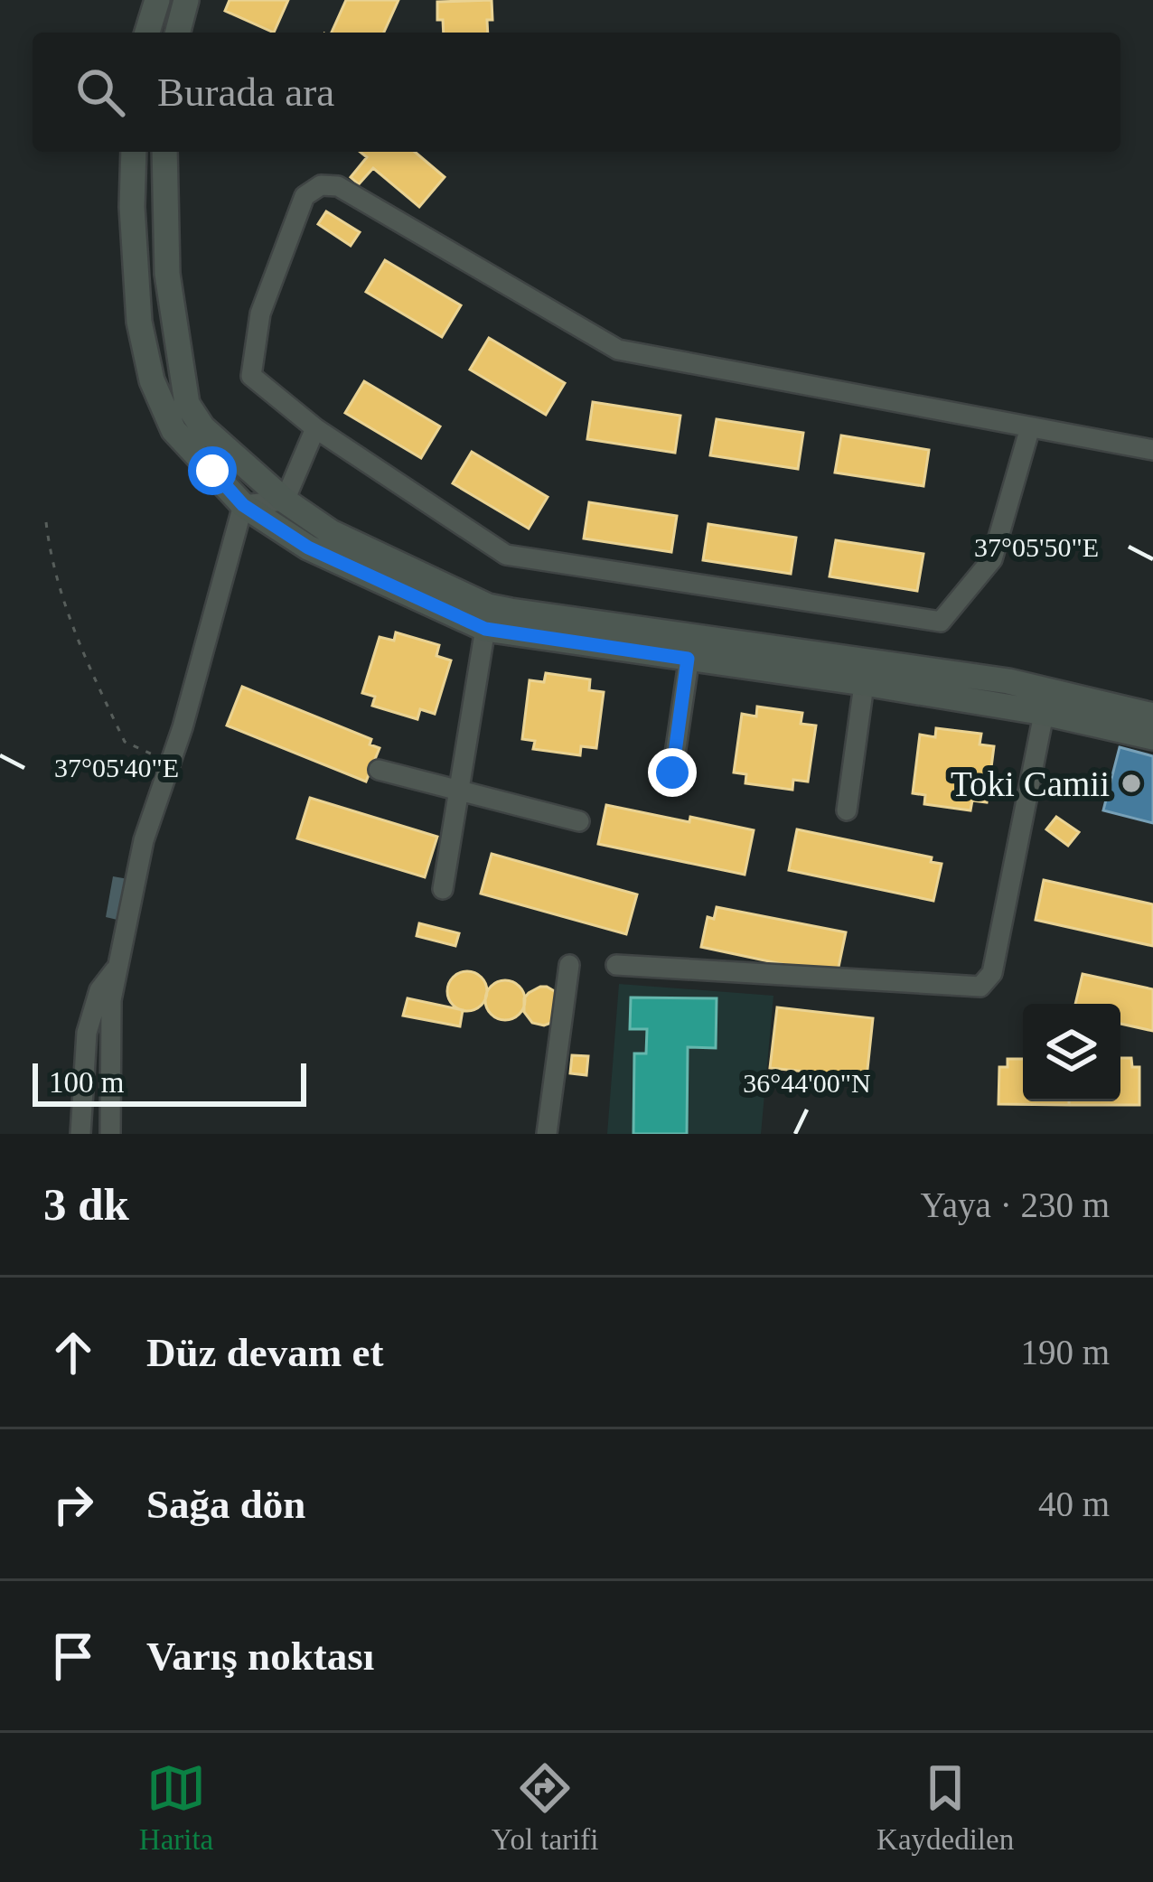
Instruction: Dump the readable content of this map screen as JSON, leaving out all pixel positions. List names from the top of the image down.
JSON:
{
  "places": ["Toki Camii"],
  "scale_bar": "100 m",
  "page": {
    "search": "Burada ara",
    "scale": "100 m",
    "heading": ["3 dk", "Yaya · 230 m"],
    "list": [
      ["Düz devam et", "190 m"],
      ["Sağa dön", "40 m"],
      "Varış noktası"
    ],
    "nav": ["Harita", "Yol tarifi", "Kaydedilen"]
  },
  "coordinates": ["37°05'50\"E", "37°05'40\"E", "36°44'00\"N"]
}
